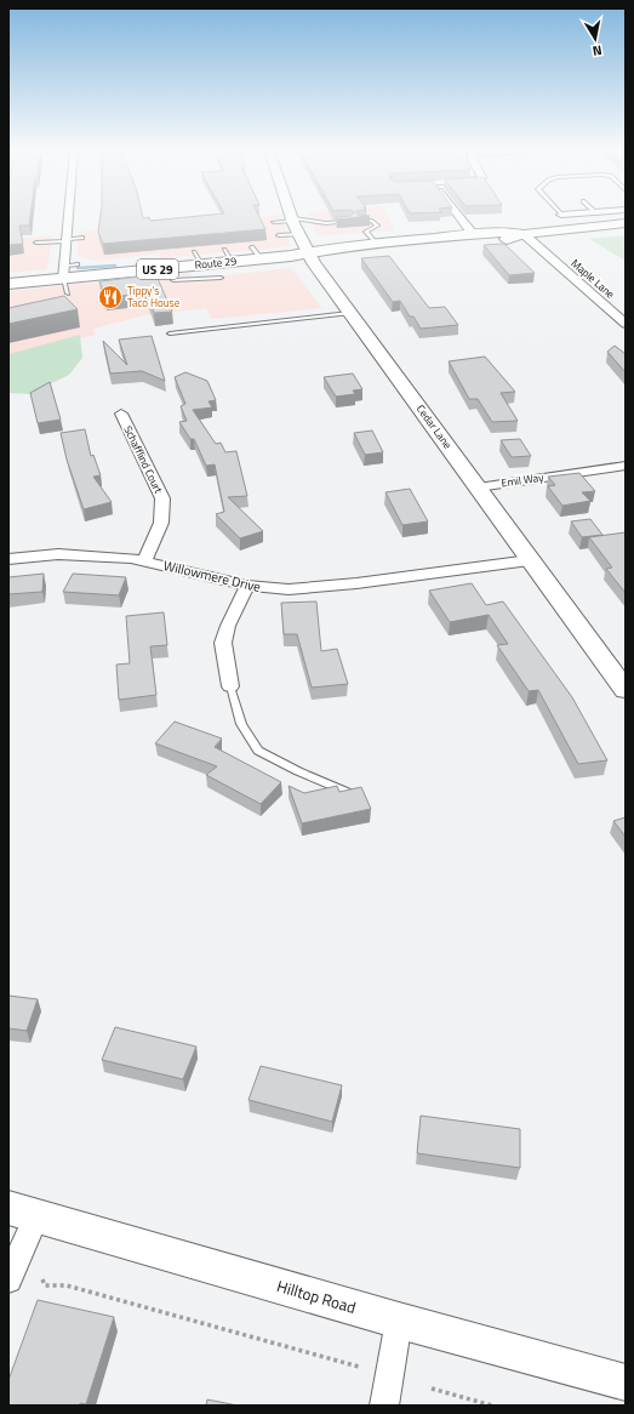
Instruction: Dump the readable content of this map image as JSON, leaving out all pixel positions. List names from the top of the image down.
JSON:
{
  "streets": {
    "main road": ["Route 29", "US 29", "Cedar Lane"],
    "street": [
      "Maple Lane",
      "Schafflind Court",
      "Emil Way",
      "Willowmere Drive",
      "Hilltop Road"
    ]
  },
  "crossings": [
    ["Route 29", "Maple Lane"],
    ["Route 29", "Cedar Lane"],
    ["Cedar Lane", "Emil Way"],
    ["Cedar Lane", "Willowmere Drive"],
    ["Schafflind Court", "Willowmere Drive"]
  ],
  "places": {
    "restaurant": ["Tippy's Taco House"]
  },
  "north": "bottom"
}
